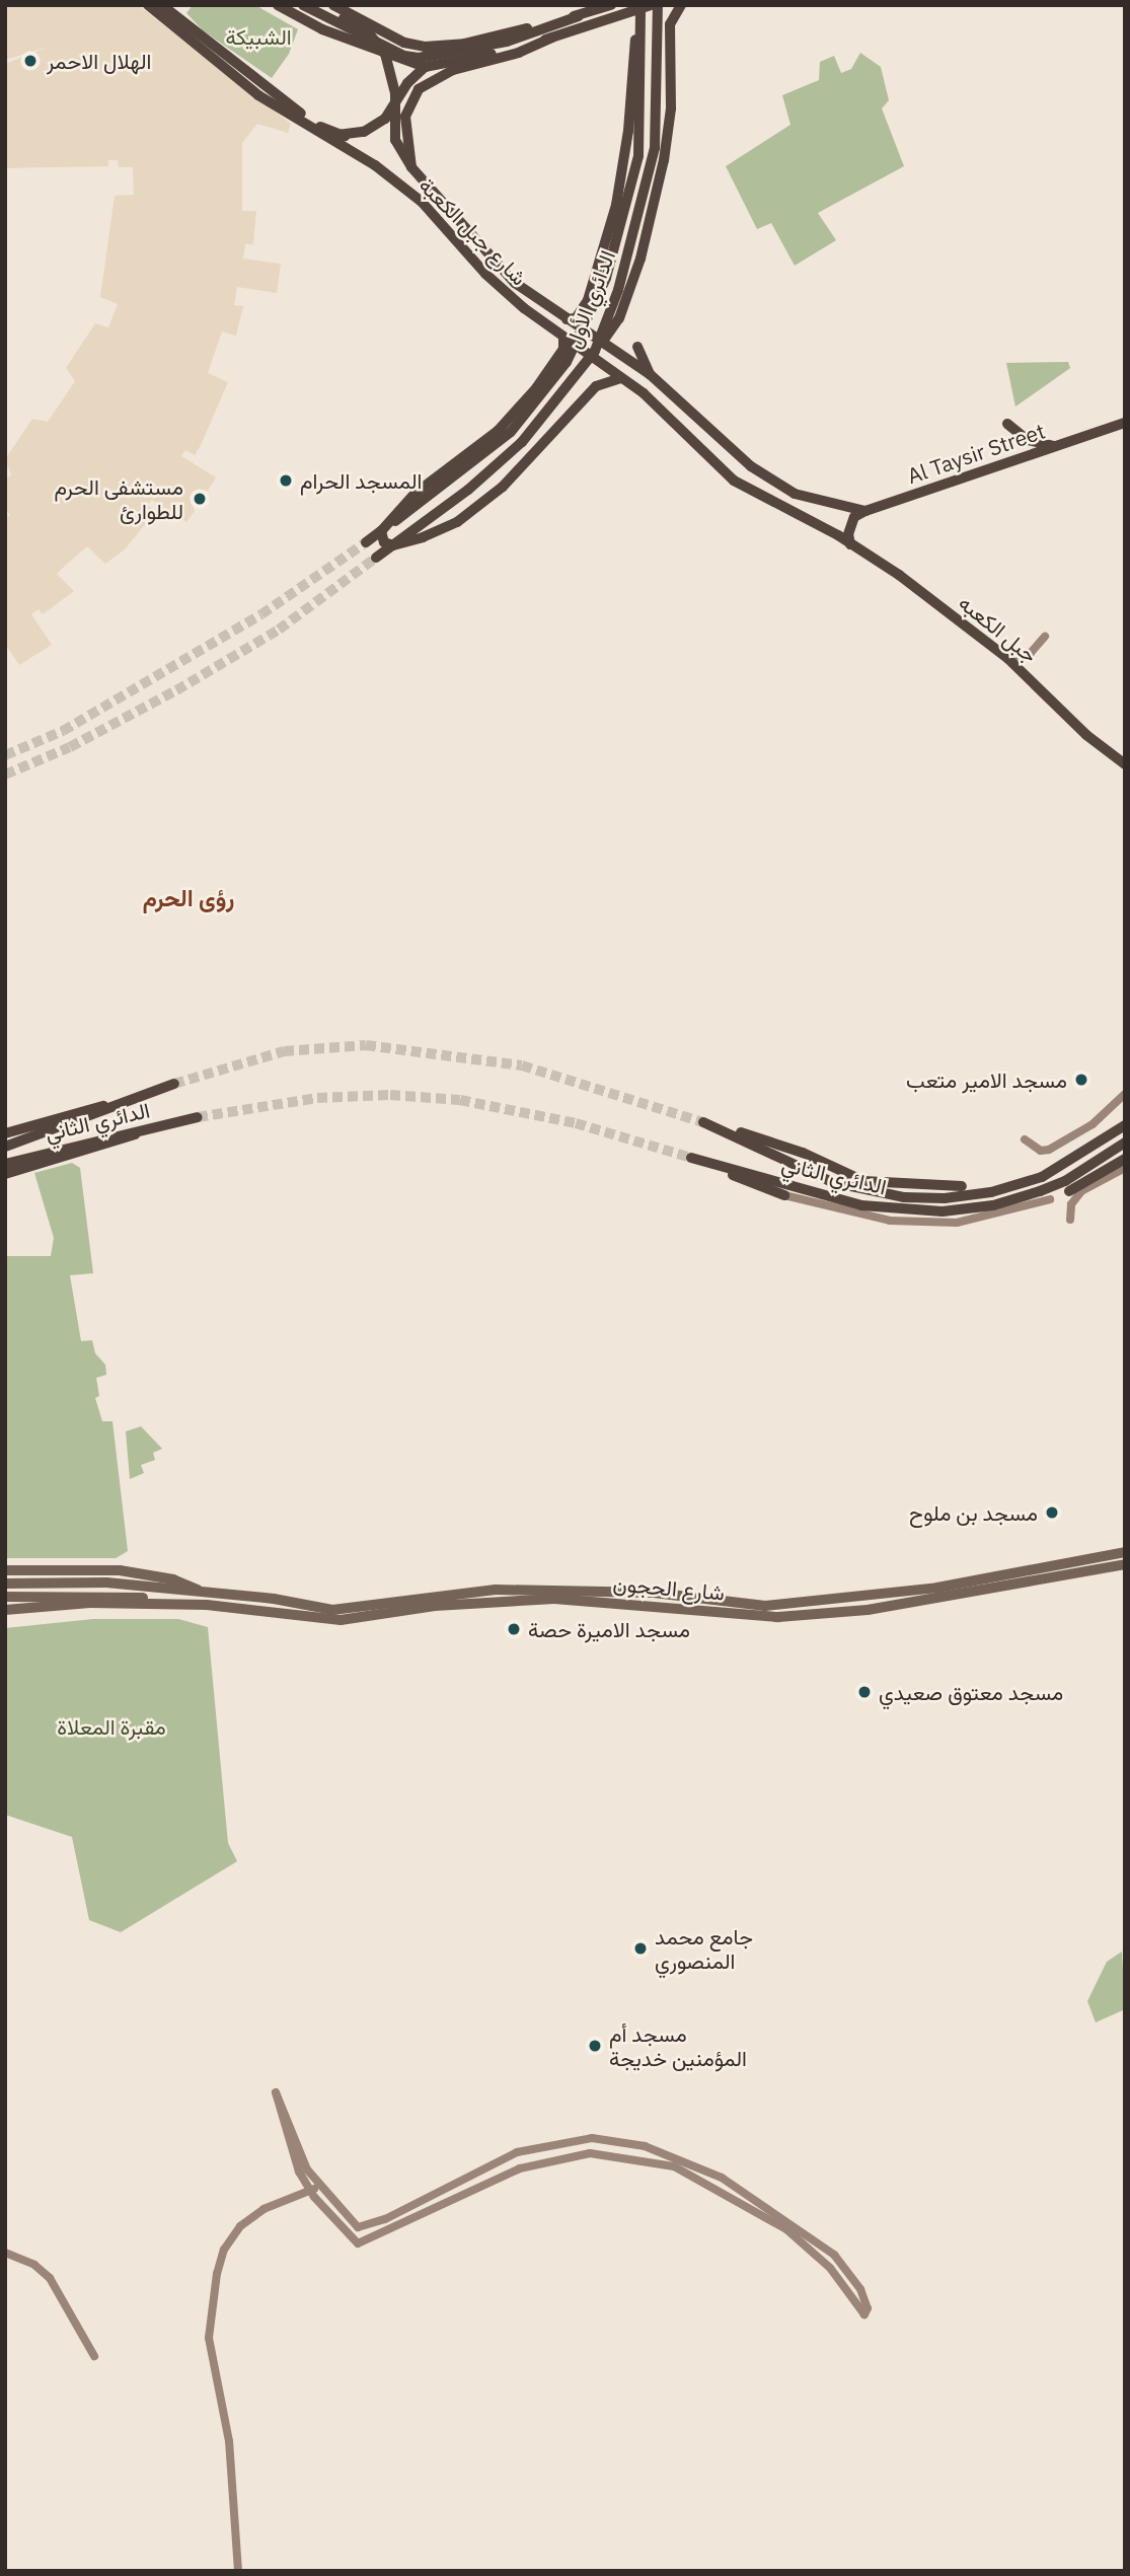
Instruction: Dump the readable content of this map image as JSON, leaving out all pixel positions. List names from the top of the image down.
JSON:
{
  "streets": {
    "highway": [
      "شارع جبل الكعبة",
      "الدائري الأول",
      "Al Taysir Street",
      "جبل الكعبه",
      "الدائري الثاني"
    ],
    "main road": ["شارع الحجون"]
  },
  "crossings": [
    ["شارع جبل الكعبة", "Al Taysir Street"],
    ["شارع جبل الكعبة", "جبل الكعبه"]
  ],
  "districts": ["رؤى الحرم"],
  "parks": ["الشبيكة", "مقبرة المعلاة"],
  "places": [
    "الهلال الاحمر",
    "المسجد الحرام",
    "مستشفى الحرم للطوارئ",
    "مسجد الامير متعب",
    "مسجد بن ملوح",
    "مسجد الاميرة حصة",
    "مسجد معتوق صعيدي",
    "جامع محمد المنصوري",
    "مسجد أم المؤمنين خديجة"
  ]
}
